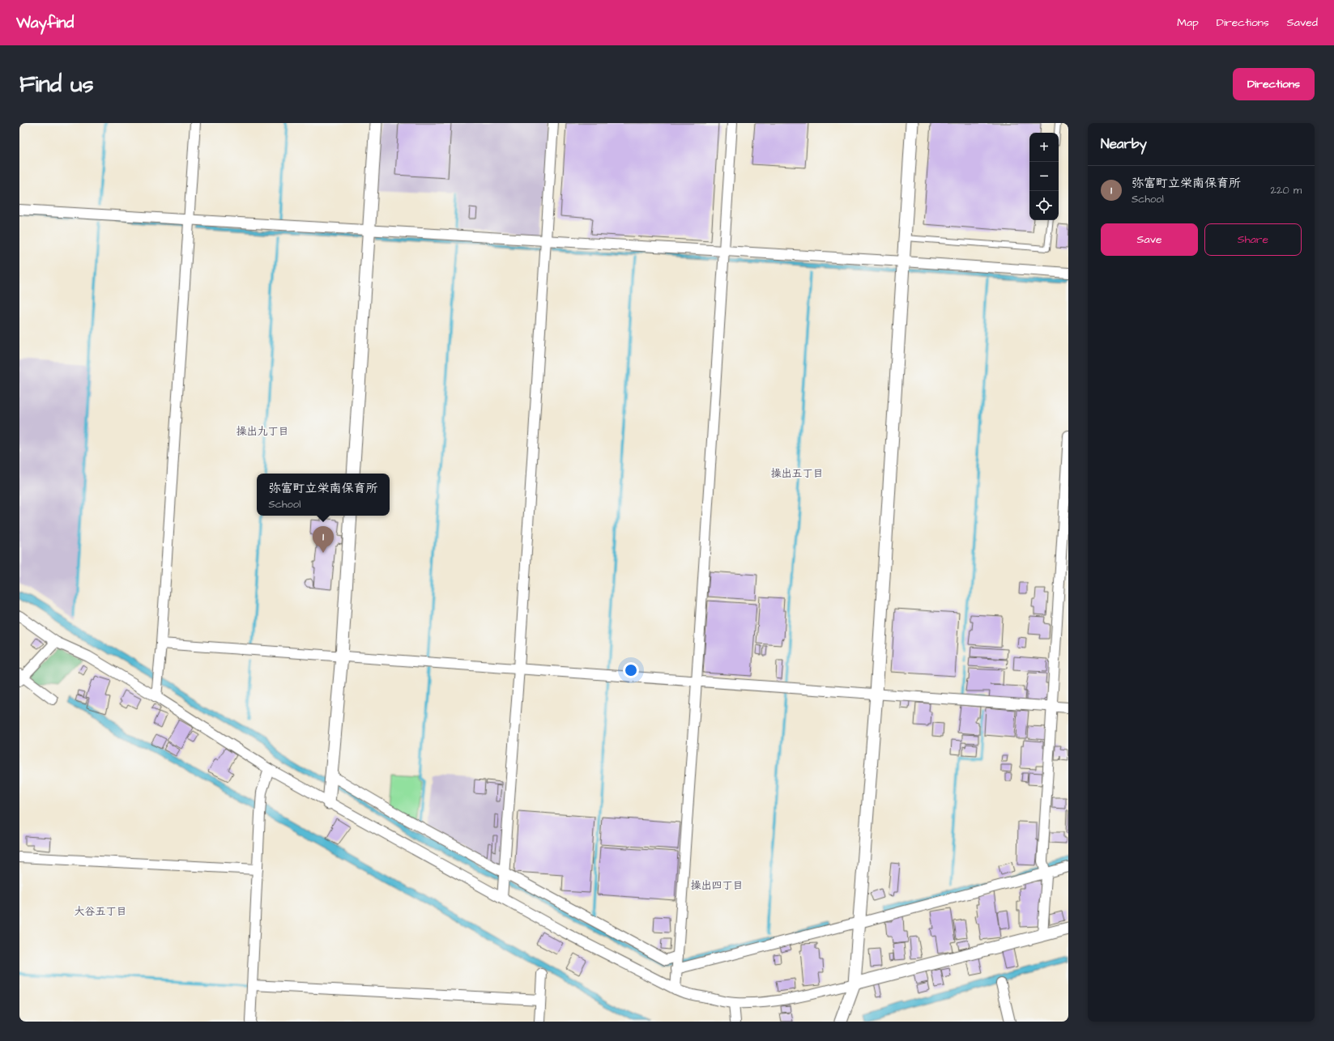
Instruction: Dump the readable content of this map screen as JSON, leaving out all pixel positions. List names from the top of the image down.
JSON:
{
  "districts": [
    "操出九丁目",
    "操出五丁目",
    "操出四丁目",
    "大谷五丁目"
  ],
  "page": {
    "header": "Wayfind",
    "nav": ["Map", "Directions", "Saved"],
    "buttons": [
      "Directions",
      ["Save", "Share"]
    ],
    "title": "Find us",
    "heading": "Nearby",
    "map_buttons": ["+", "−"],
    "list": [
      {
        "mark": "1",
        "name": "弥富町立栄南保育所",
        "note": "School",
        "value": "220 m"
      }
    ],
    "popup": ["弥富町立栄南保育所", "School"],
    "pins": "1"
  }
}
